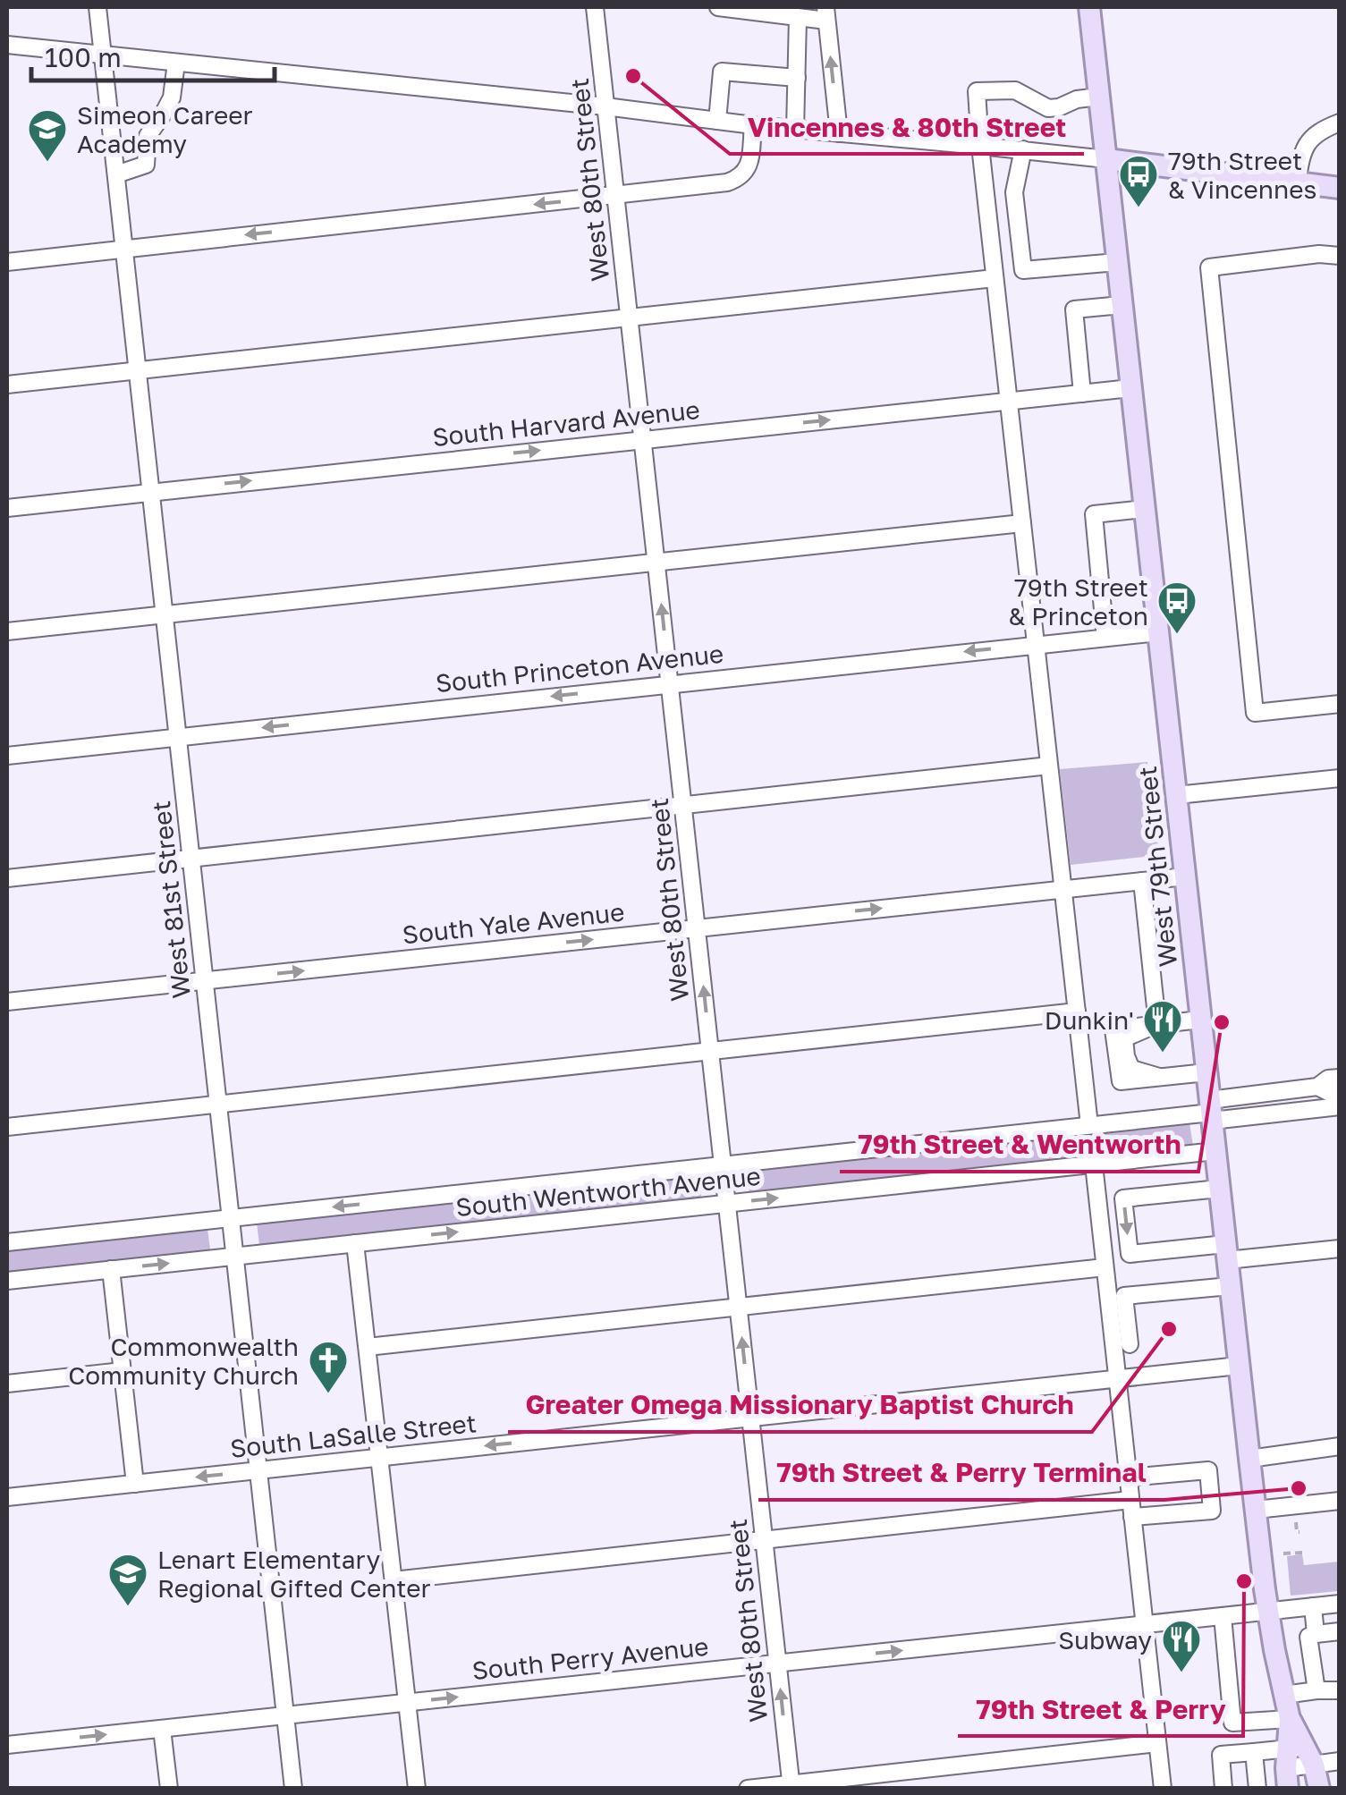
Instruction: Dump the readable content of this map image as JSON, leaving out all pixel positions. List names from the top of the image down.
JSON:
{
  "streets": {
    "main road": ["West 79th Street"],
    "street": [
      "West 80th Street",
      "South Harvard Avenue",
      "South Princeton Avenue",
      "West 81st Street",
      "South Yale Avenue",
      "South Wentworth Avenue",
      "South LaSalle Street",
      "South Perry Avenue"
    ]
  },
  "crossings": [
    ["West 80th Street", "South Harvard Avenue"],
    ["West 80th Street", "South Princeton Avenue"],
    ["West 80th Street", "South Yale Avenue"],
    ["West 80th Street", "South Wentworth Avenue"],
    ["West 80th Street", "South LaSalle Street"],
    ["West 80th Street", "South Perry Avenue"],
    ["South Harvard Avenue", "West 79th Street"],
    ["South Harvard Avenue", "West 81st Street"],
    ["South Princeton Avenue", "West 79th Street"],
    ["South Princeton Avenue", "West 81st Street"],
    ["West 79th Street", "South Yale Avenue"],
    ["West 79th Street", "South Wentworth Avenue"],
    ["West 79th Street", "South LaSalle Street"],
    ["West 79th Street", "South Perry Avenue"],
    ["West 81st Street", "South Yale Avenue"],
    ["West 81st Street", "South Wentworth Avenue"],
    ["West 81st Street", "South LaSalle Street"],
    ["West 81st Street", "South Perry Avenue"]
  ],
  "places": {
    "other": [
      "Vincennes & 80th Street",
      "79th Street & Wentworth",
      "Greater Omega Missionary Baptist Church",
      "79th Street & Perry Terminal",
      "79th Street & Perry"
    ],
    "school or university": ["Simeon Career Academy", "Lenart Elementary Regional Gifted Center"],
    "bus stop": ["79th Street & Vincennes", "79th Street & Princeton"],
    "restaurant": ["Dunkin'", "Subway"],
    "church": ["Commonwealth Community Church"]
  },
  "scale_bar": "100 m"
}
